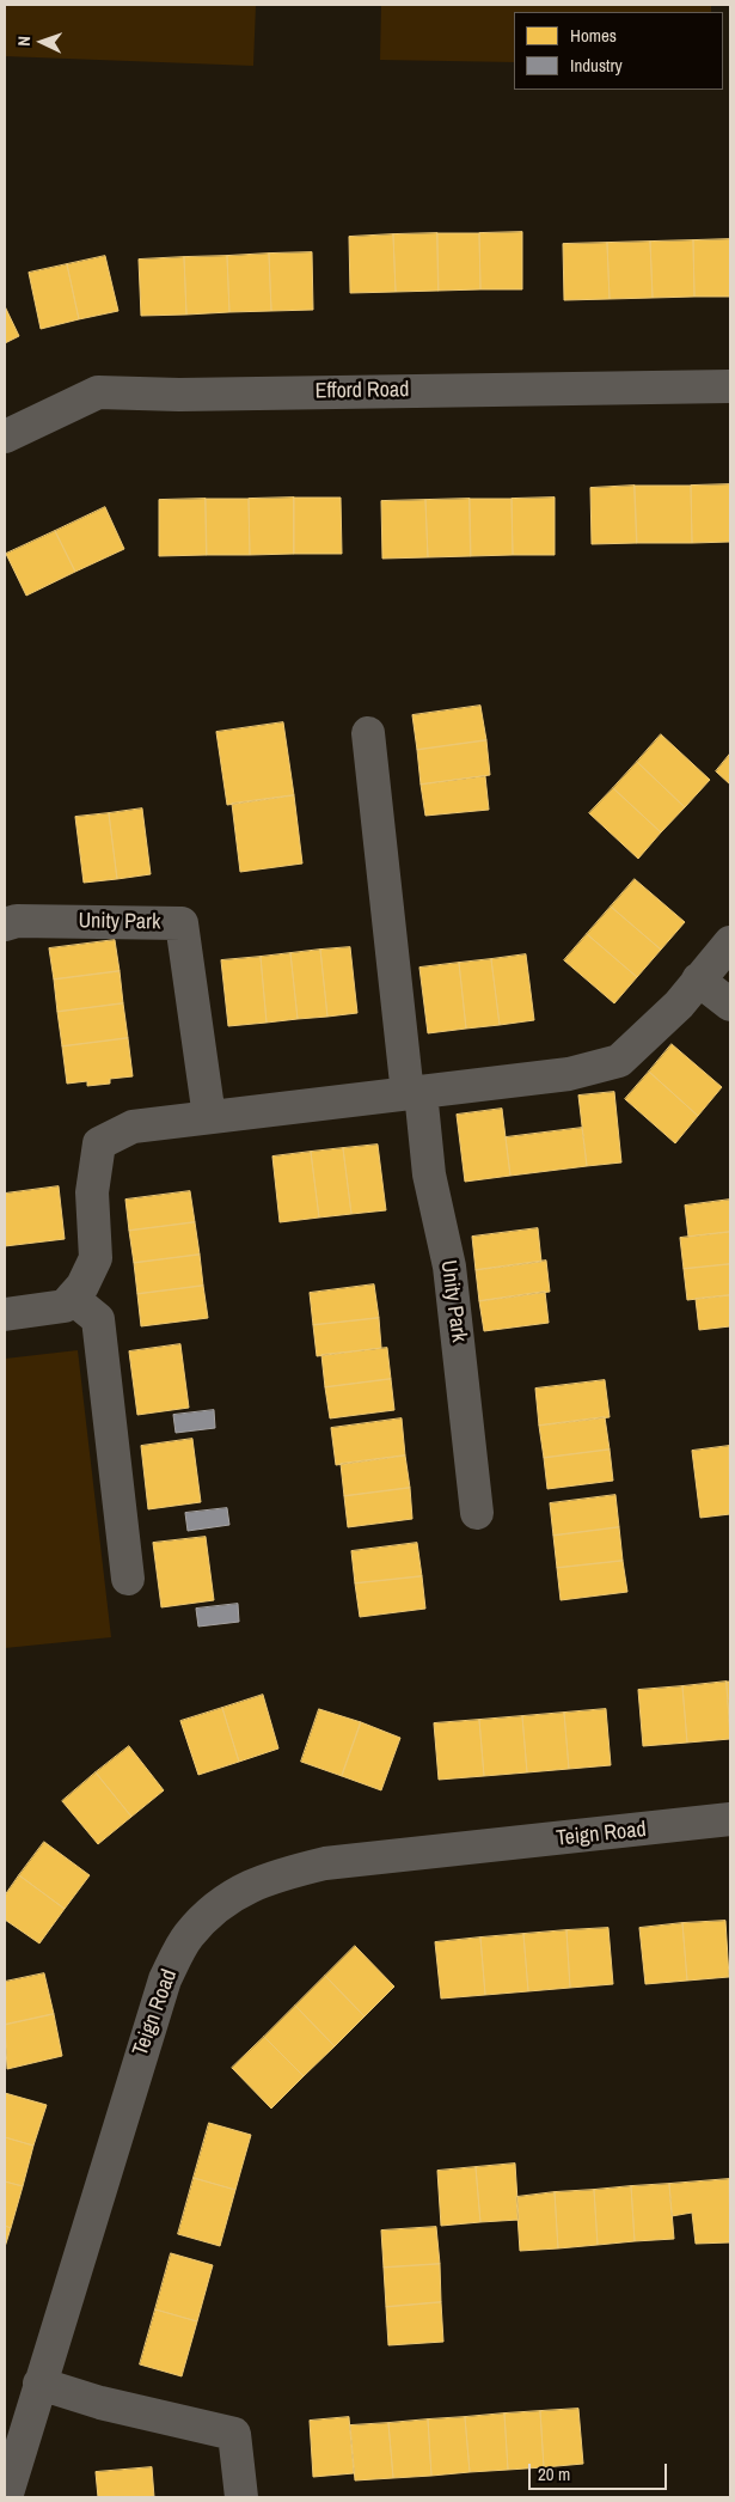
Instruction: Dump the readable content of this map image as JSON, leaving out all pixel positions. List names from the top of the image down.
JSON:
{
  "streets": {
    "street": ["Efford Road", "Unity Park", "Teign Road"]
  },
  "legend": ["Homes", "Industry"],
  "scale_bar": "20 m",
  "north": "left"
}
